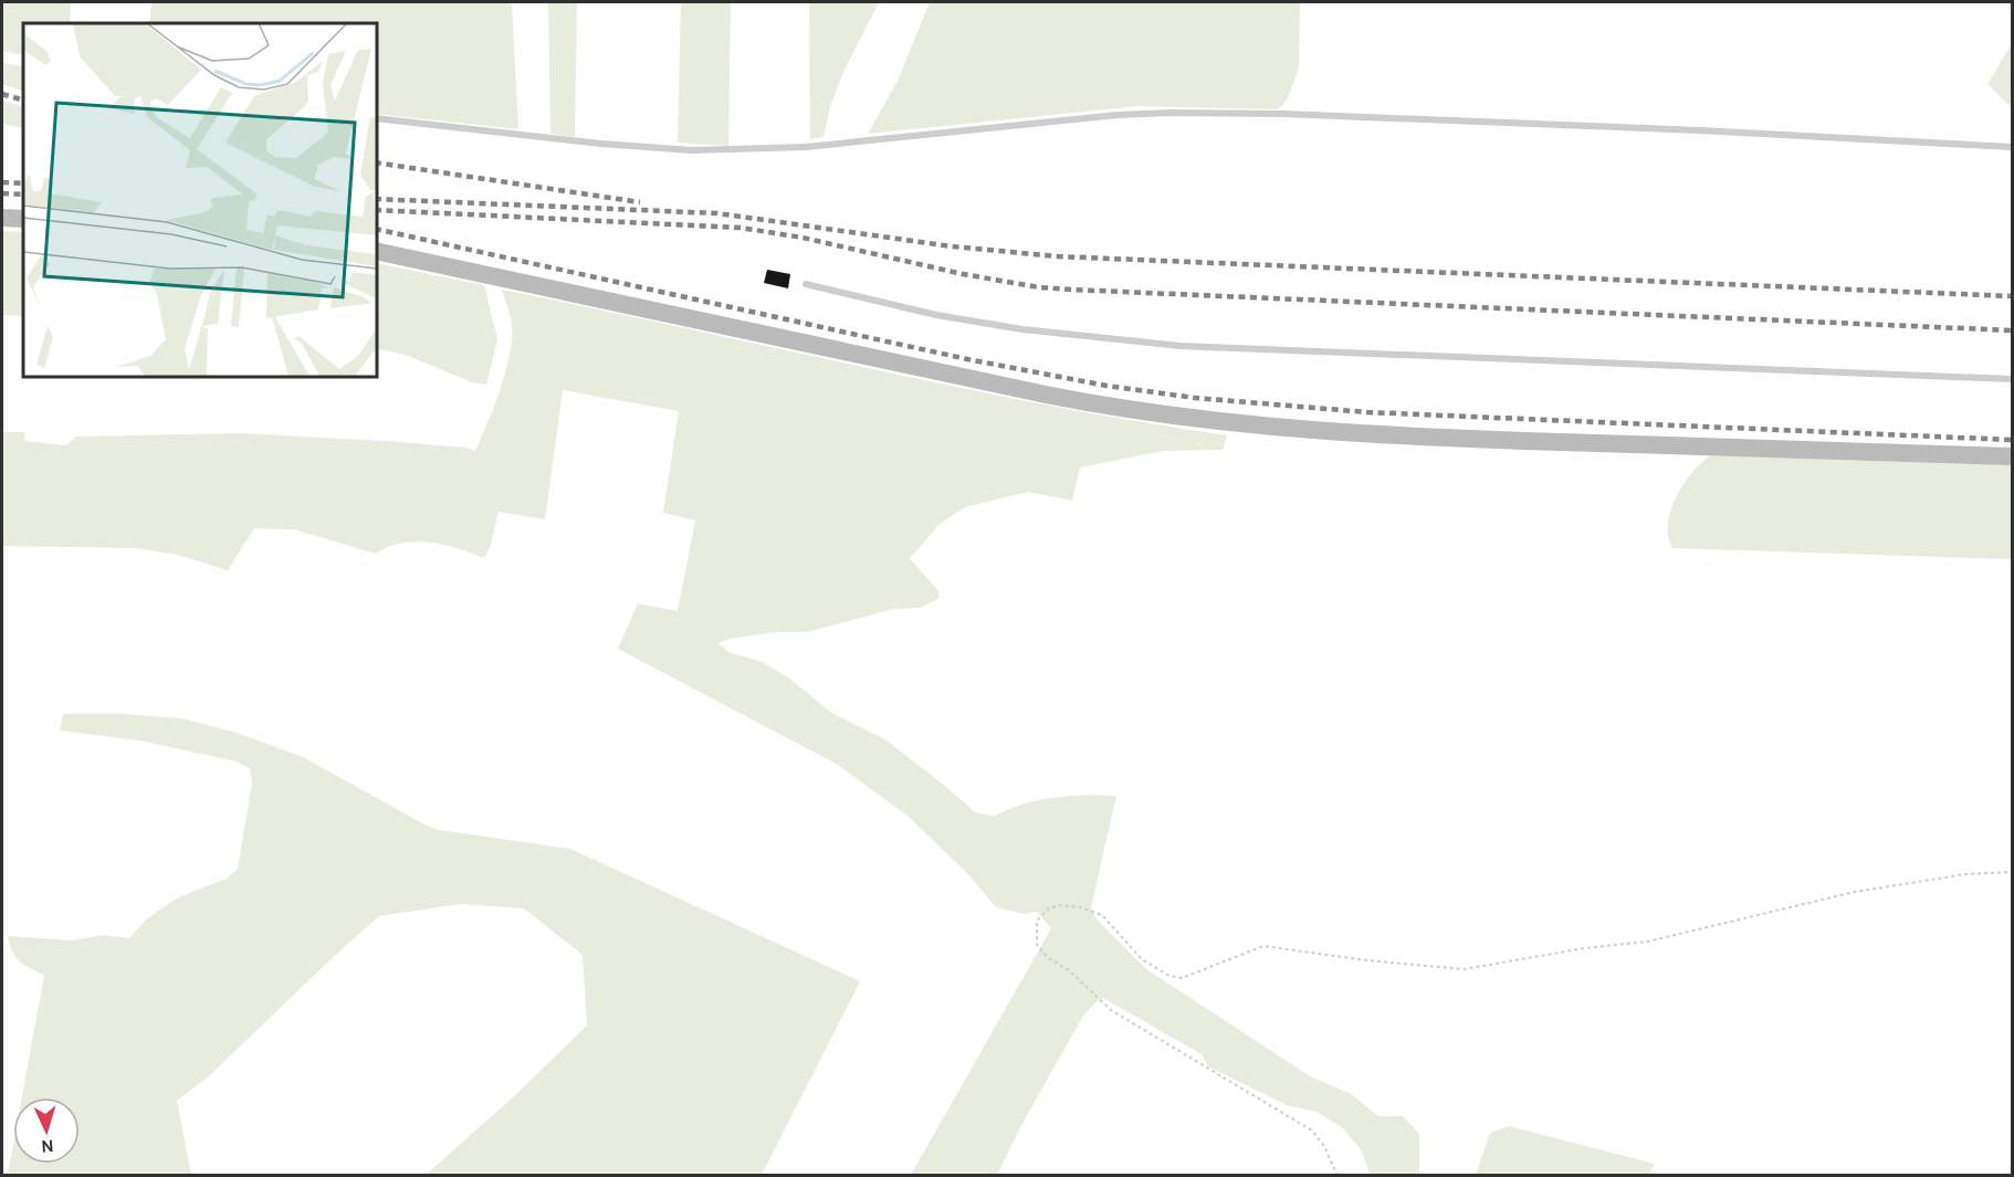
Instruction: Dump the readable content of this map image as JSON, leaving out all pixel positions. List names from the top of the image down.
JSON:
{
  "north": "bottom"
}
